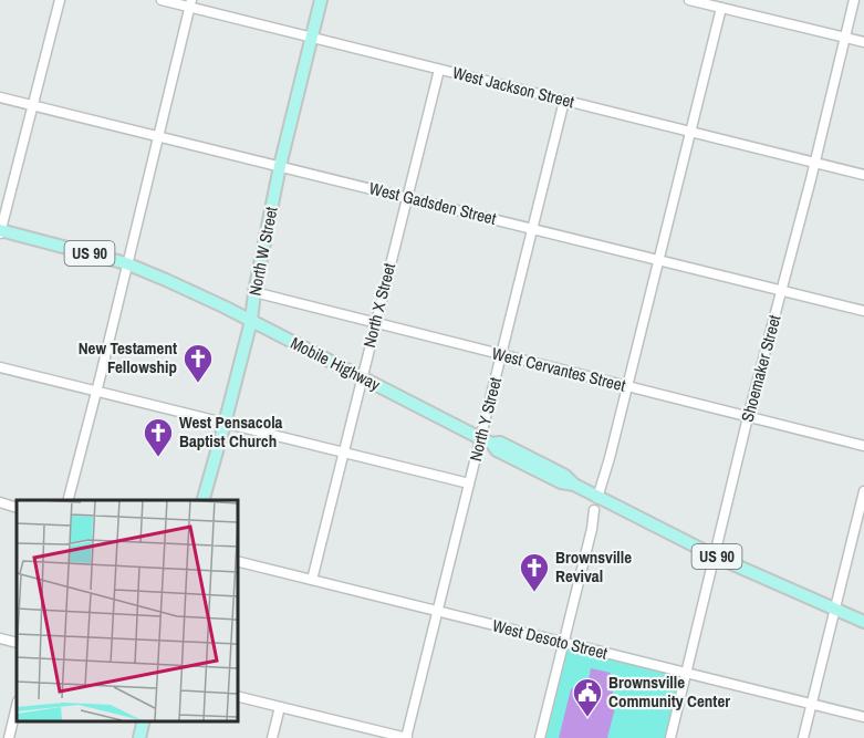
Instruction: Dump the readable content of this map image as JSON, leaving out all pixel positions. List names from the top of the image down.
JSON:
{
  "streets": {
    "main road": ["North W Street", "US 90", "Mobile Highway"],
    "street": [
      "West Jackson Street",
      "West Gadsden Street",
      "North X Street",
      "Shoemaker Street",
      "West Cervantes Street",
      "North Y Street",
      "West Desoto Street"
    ]
  },
  "crossings": [
    ["West Jackson Street", "North W Street"],
    ["West Jackson Street", "North X Street"],
    ["West Jackson Street", "Shoemaker Street"],
    ["West Jackson Street", "North Y Street"],
    ["West Gadsden Street", "North W Street"],
    ["West Gadsden Street", "North X Street"],
    ["West Gadsden Street", "Shoemaker Street"],
    ["West Gadsden Street", "North Y Street"],
    ["North W Street", "Mobile Highway"],
    ["North W Street", "West Cervantes Street"],
    ["US 90", "Mobile Highway"],
    ["North X Street", "Mobile Highway"],
    ["North X Street", "West Cervantes Street"],
    ["North X Street", "West Desoto Street"],
    ["Mobile Highway", "Shoemaker Street"],
    ["Mobile Highway", "North Y Street"],
    ["Shoemaker Street", "West Cervantes Street"],
    ["Shoemaker Street", "West Desoto Street"],
    ["West Cervantes Street", "North Y Street"],
    ["North Y Street", "West Desoto Street"]
  ],
  "places": {
    "church": ["New Testament Fellowship", "West Pensacola Baptist Church", "Brownsville Revival"],
    "public building": ["Brownsville Community Center"]
  }
}
